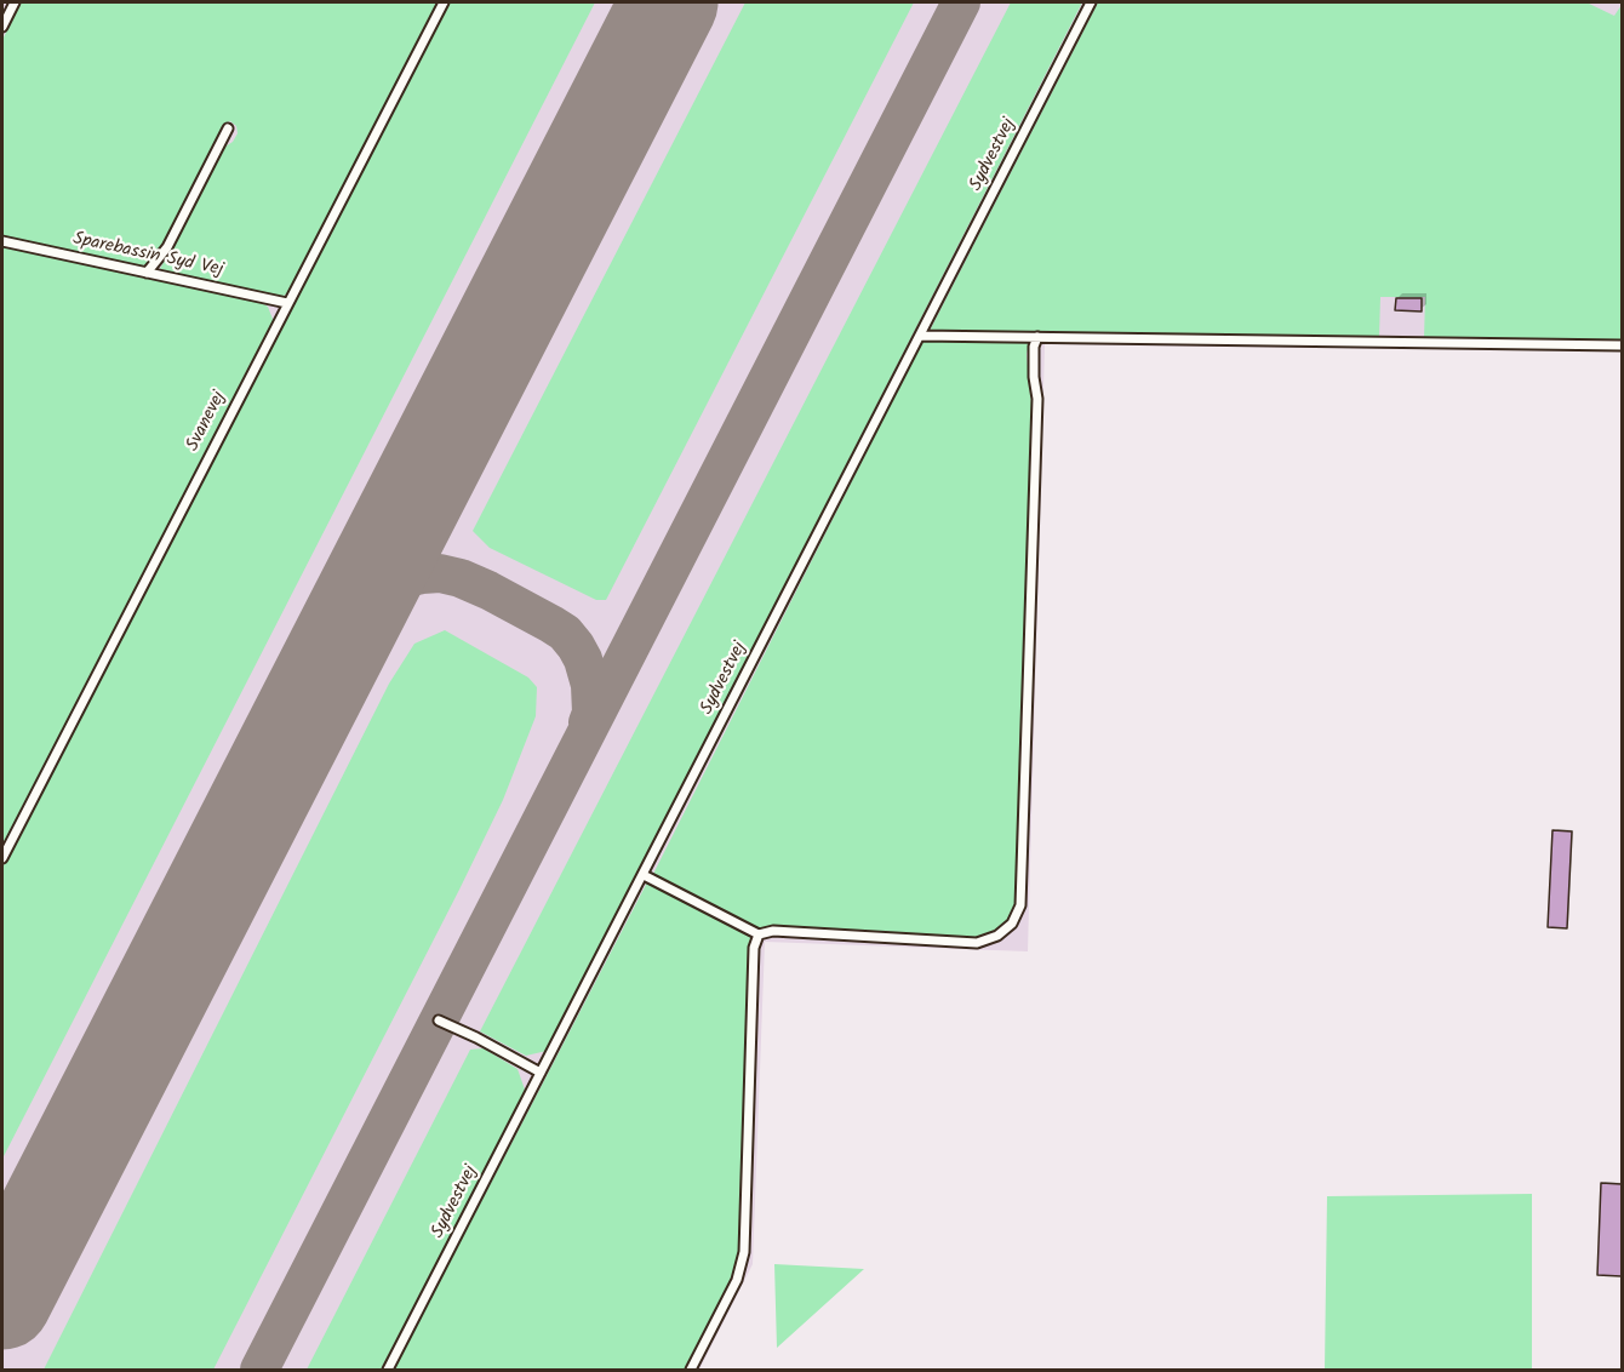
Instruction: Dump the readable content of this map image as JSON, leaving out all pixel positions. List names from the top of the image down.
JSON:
{
  "streets": {
    "lane": ["Sydvestvej", "Sparebassin Syd Vej", "Svanevej"]
  },
  "crossings": [
    ["Sparebassin Syd Vej", "Svanevej"]
  ]
}
